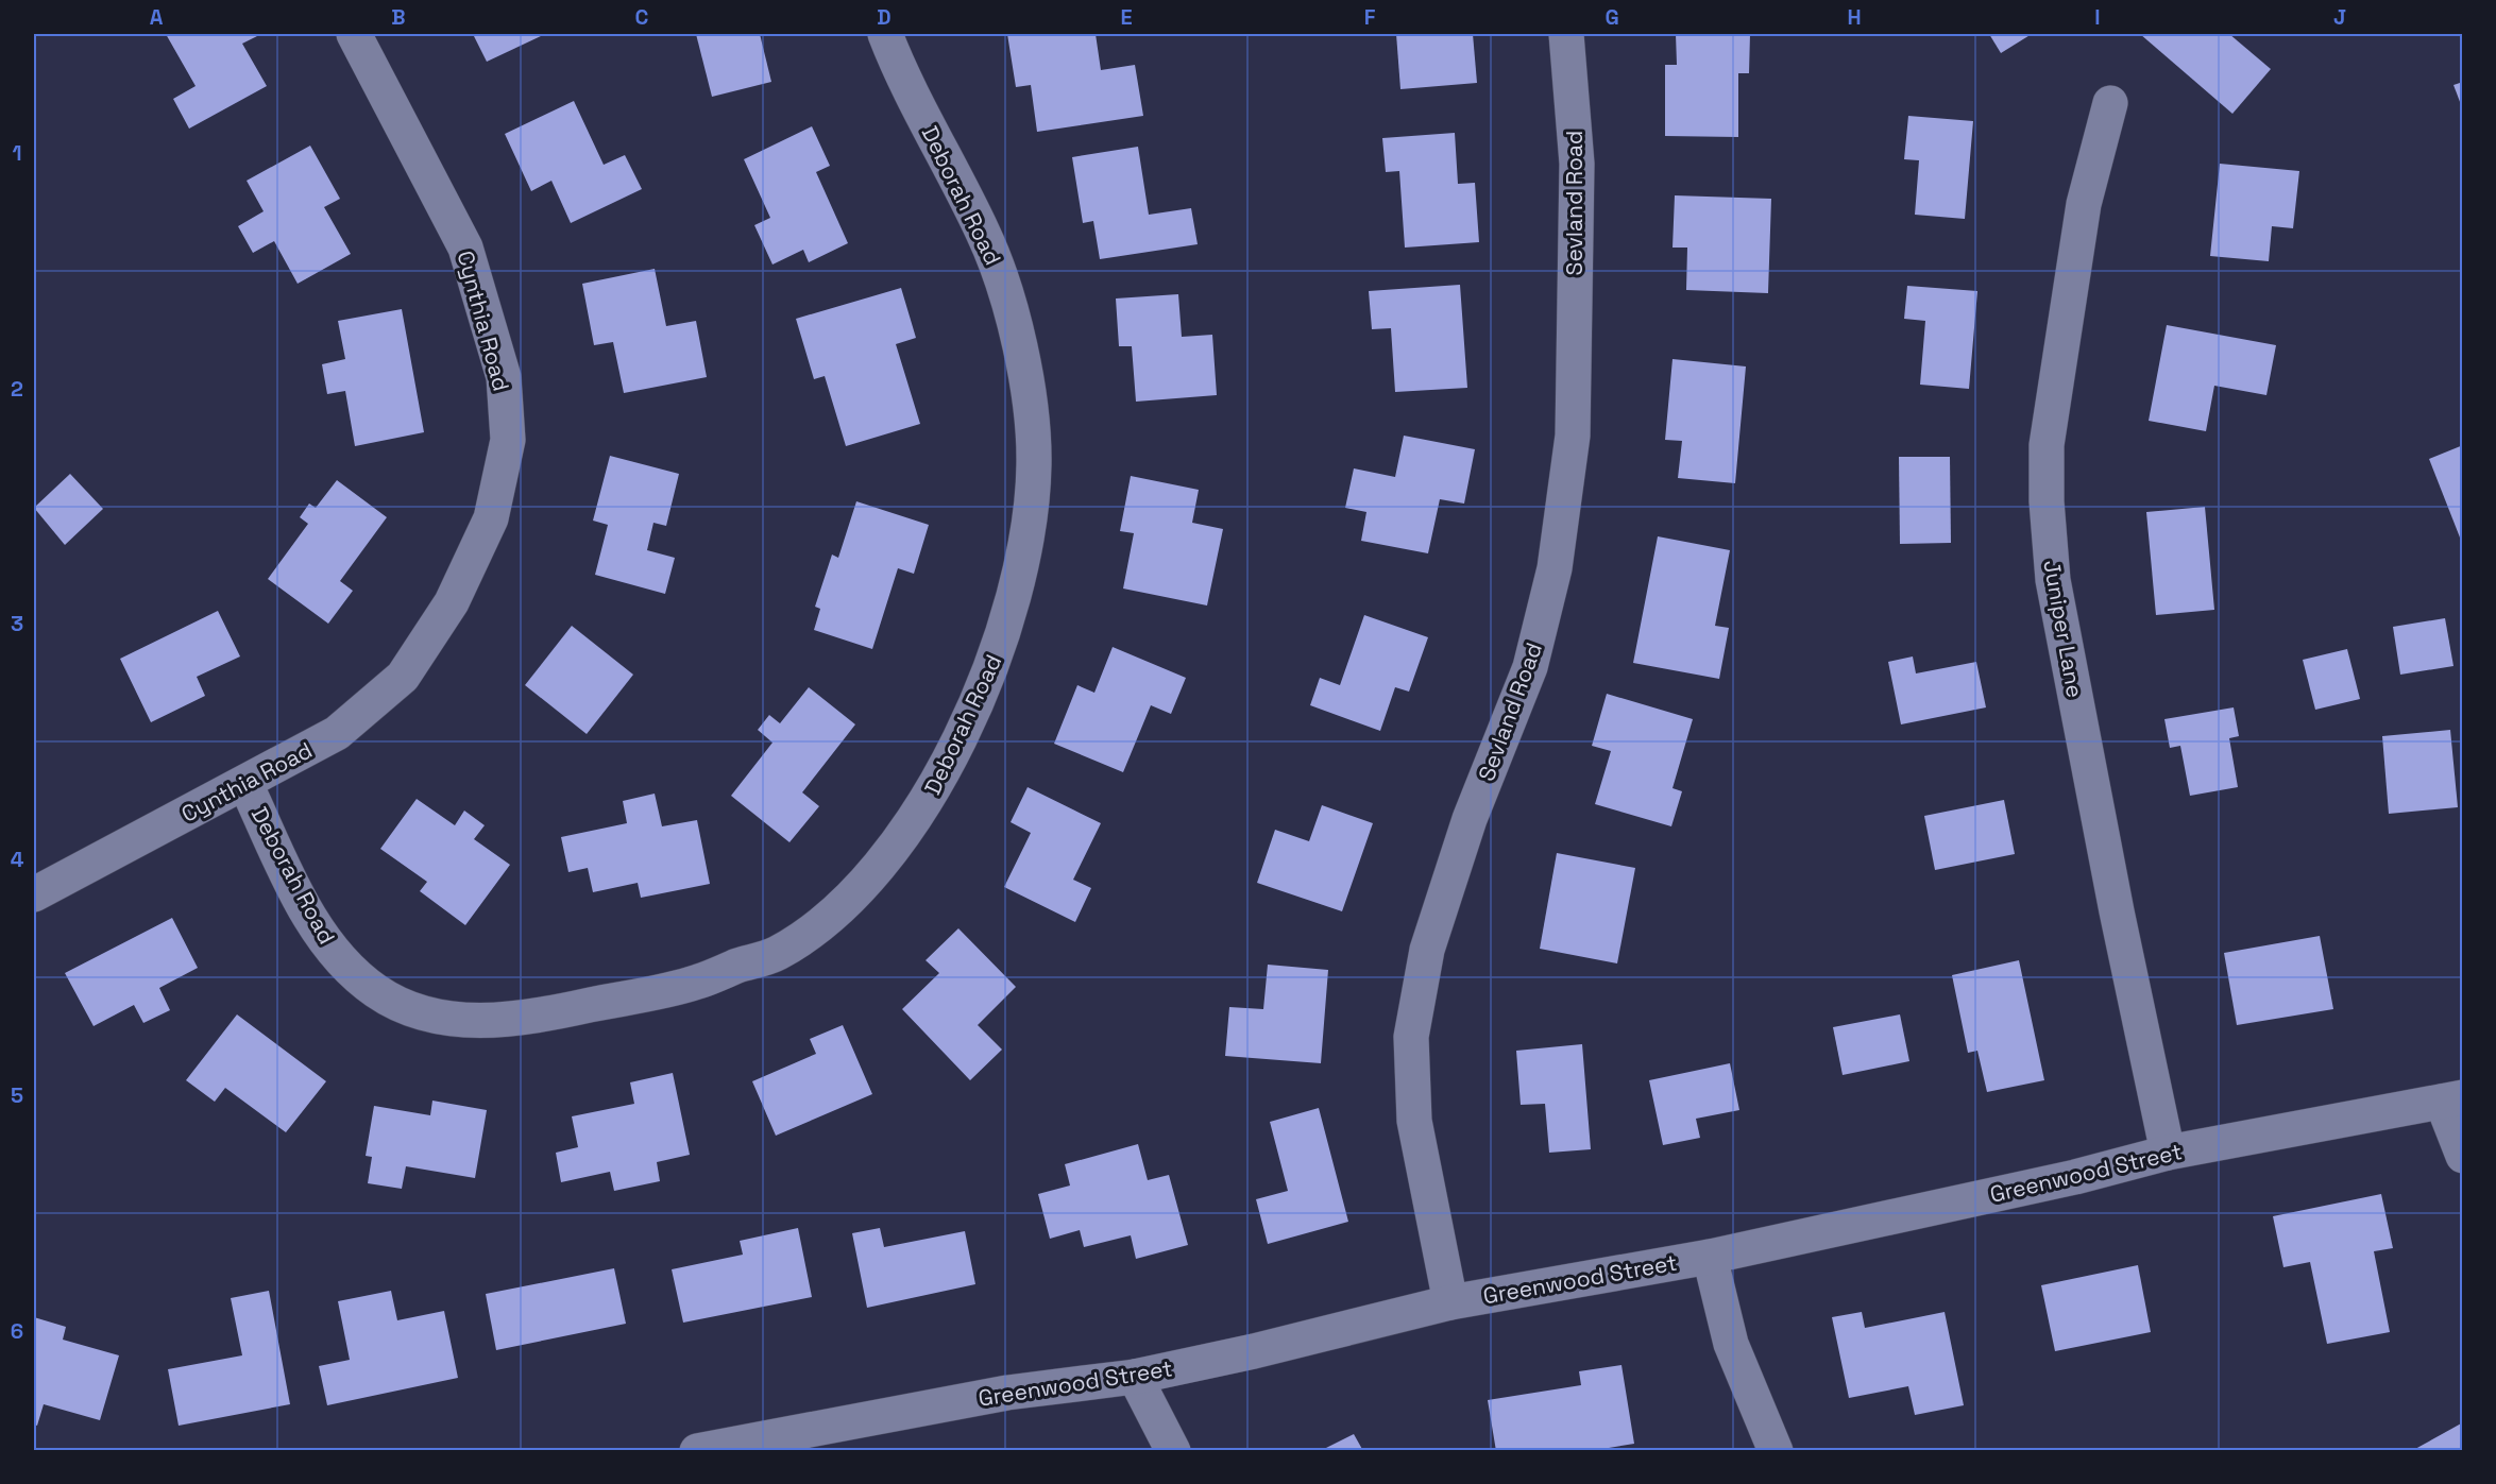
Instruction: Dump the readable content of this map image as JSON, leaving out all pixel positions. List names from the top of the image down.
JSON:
{
  "streets": {
    "street": [
      "Deborah Road",
      "Sevland Road",
      "Cynthia Road",
      "Juniper Lane",
      "Greenwood Street"
    ]
  },
  "crossings": [
    ["Deborah Road", "Cynthia Road"],
    ["Sevland Road", "Greenwood Street"],
    ["Juniper Lane", "Greenwood Street"]
  ],
  "grid": {
    "columns": [
      "A",
      "B",
      "C",
      "D",
      "E",
      "F",
      "G",
      "H",
      "I",
      "J"
    ],
    "rows": [
      "1",
      "2",
      "3",
      "4",
      "5",
      "6"
    ]
  }
}
